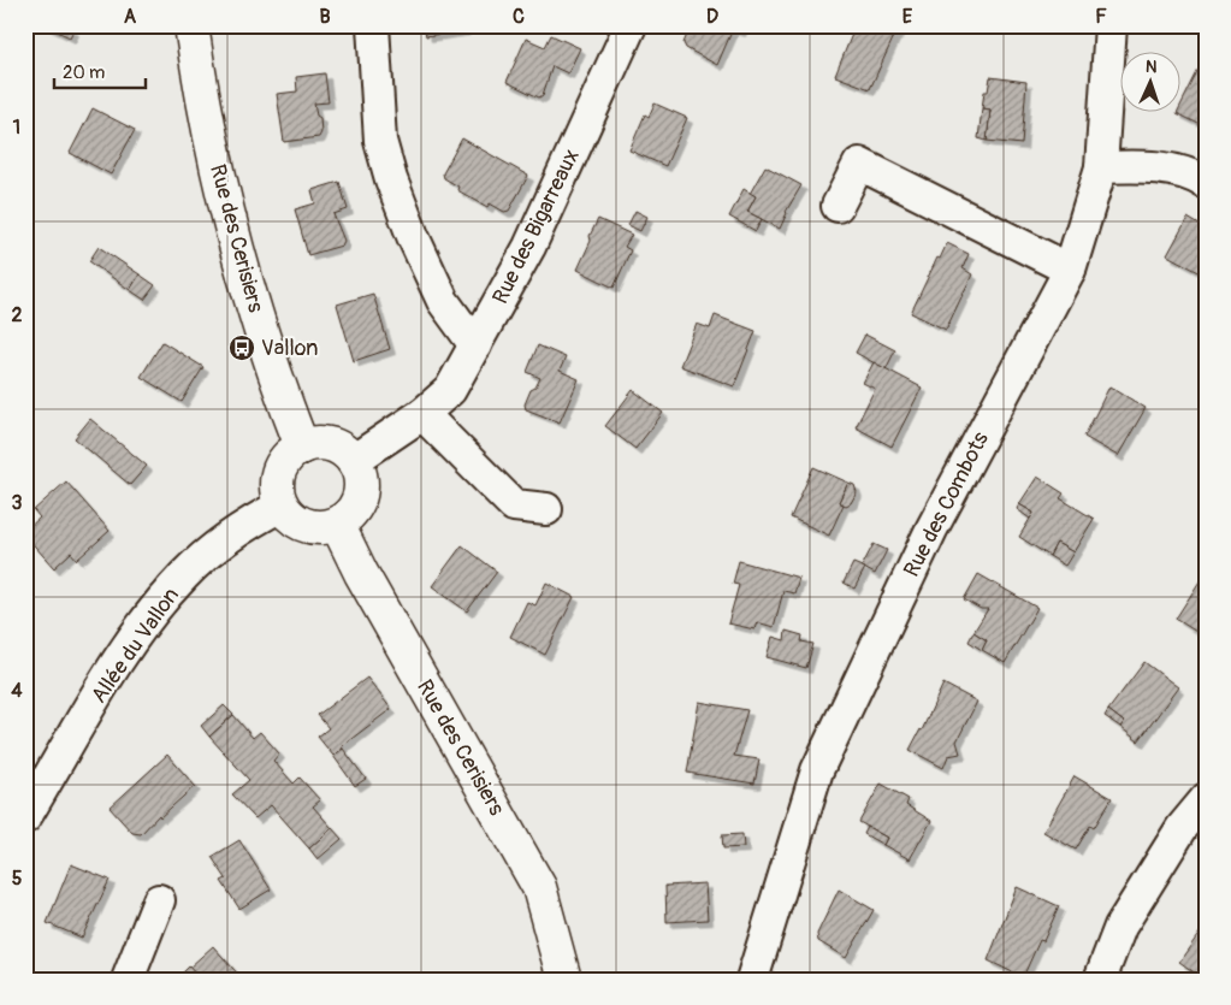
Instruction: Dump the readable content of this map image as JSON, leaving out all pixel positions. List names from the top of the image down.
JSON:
{
  "streets": {
    "street": [
      "Rue des Bigarreaux",
      "Rue des Cerisiers",
      "Rue des Combots",
      "Allée du Vallon"
    ]
  },
  "crossings": [
    ["Rue des Bigarreaux", "Rue des Cerisiers"],
    ["Rue des Bigarreaux", "Allée du Vallon"],
    ["Rue des Cerisiers", "Allée du Vallon"]
  ],
  "places": {
    "bus stop": ["Vallon"]
  },
  "scale_bar": "20 m",
  "north": "top",
  "grid": {
    "columns": [
      "A",
      "B",
      "C",
      "D",
      "E",
      "F"
    ],
    "rows": [
      "1",
      "2",
      "3",
      "4",
      "5"
    ]
  }
}
